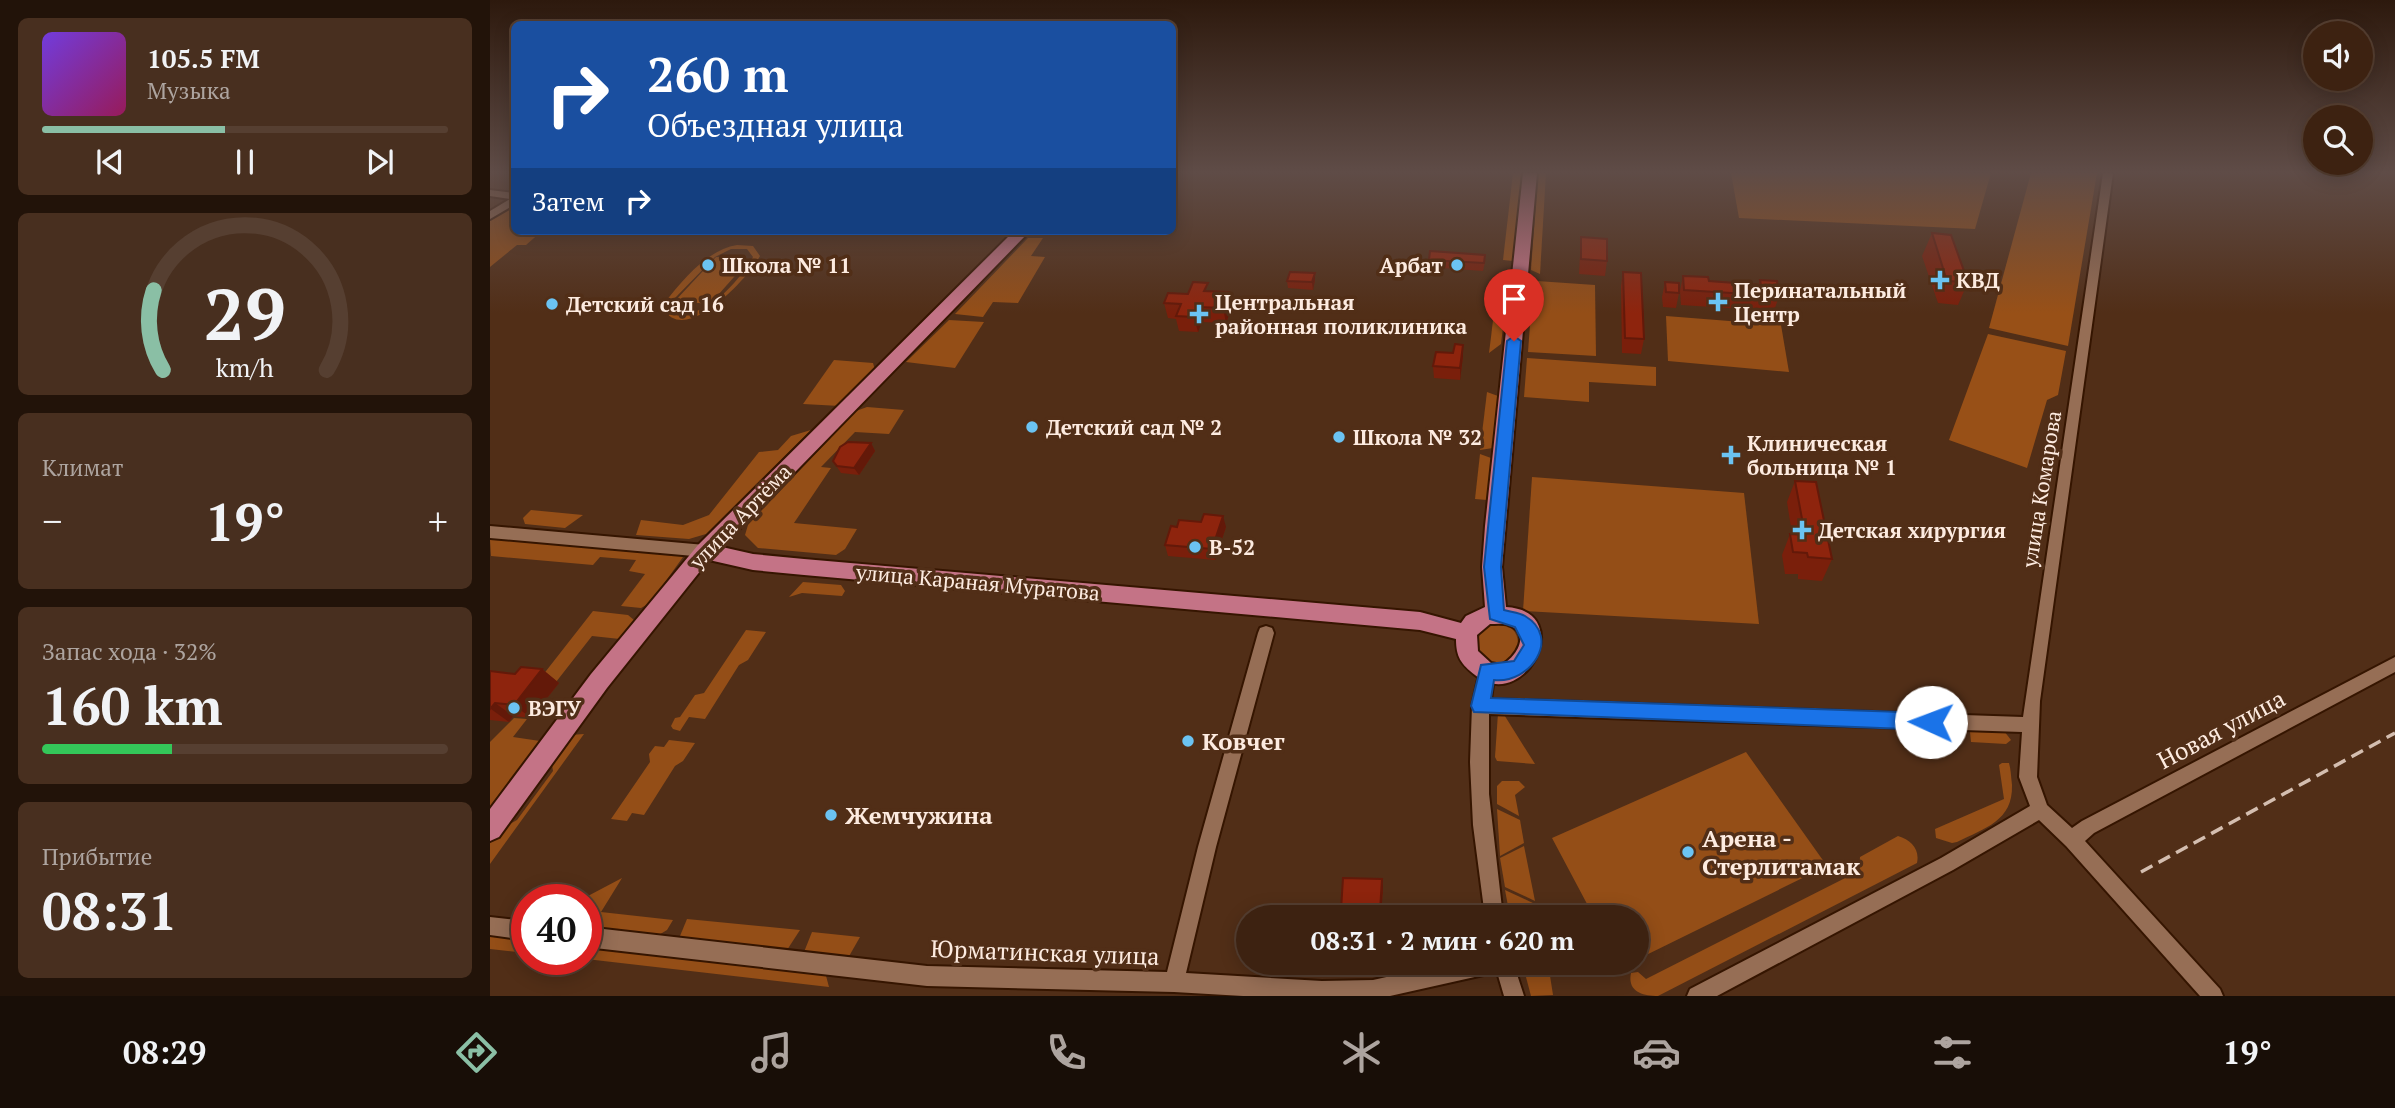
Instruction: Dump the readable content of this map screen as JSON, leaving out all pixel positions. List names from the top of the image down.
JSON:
{
  "streets": {
    "main road": ["улица Артёма", "улица Караная Муратова"],
    "street": ["улица Комарова", "Новая улица", "Юрматинская улица"]
  },
  "crossings": [
    ["улица Артёма", "улица Караная Муратова"]
  ],
  "places": {
    "other": [
      "Школа № 11",
      "Арбат",
      "Детский сад 16",
      "Детский сад № 2",
      "Школа № 32",
      "B-52",
      "ВЭГУ",
      "Ковчег",
      "Жемчужина",
      "Арена - Стерлитамак"
    ],
    "health": [
      "КВД",
      "Перинатальный Центр",
      "Центральная районная поликлиника",
      "Клиническая больница № 1",
      "Детская хирургия"
    ]
  },
  "page": {
    "turn": ["260 m", "Объездная улица"],
    "song": ["105.5 FM", "Музыка"],
    "then": "Затем",
    "tile": [
      "Климат",
      ["Запас хода · 32%", "160 km"],
      ["Прибытие", "08:31"]
    ],
    "heat": ["−", "19°", "+"],
    "limit": "40",
    "trip": "08:31 · 2 мин · 620 m",
    "tabs": ["08:29", "19°"],
    "gauge": ["29", "km/h"]
  }
}
